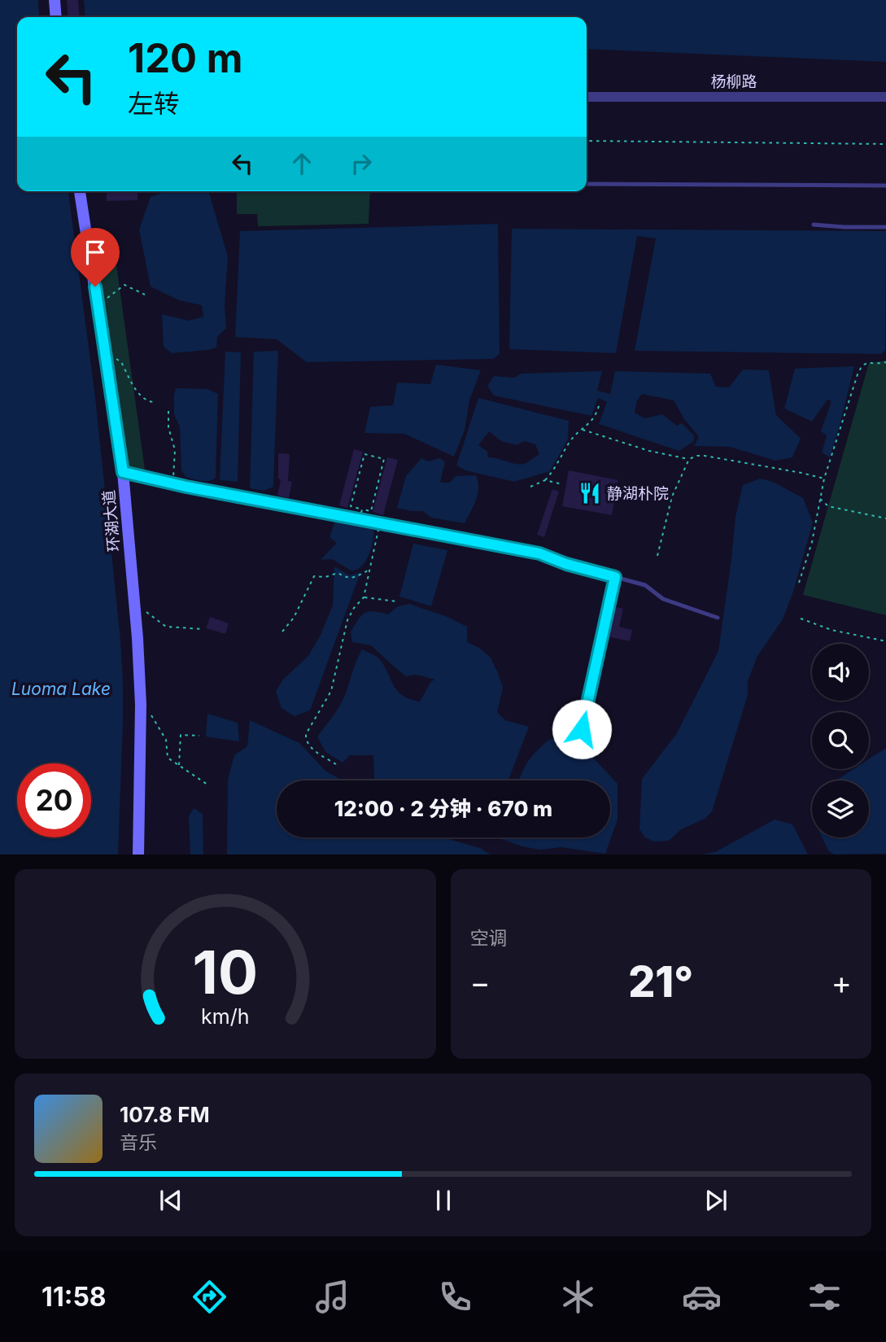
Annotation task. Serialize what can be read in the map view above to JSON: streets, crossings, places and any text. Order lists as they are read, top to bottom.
{
  "streets": {
    "main road": ["环湖大道"],
    "street": ["杨柳路"]
  },
  "water": ["Luoma Lake"],
  "places": {
    "restaurant": ["静湖朴院"]
  },
  "page": {
    "turn": ["120 m", "左转"],
    "limit": "20",
    "trip": "12:00 · 2 分钟 · 670 m",
    "tile": "空调",
    "heat": ["−", "21°", "+"],
    "song": ["107.8 FM", "音乐"],
    "tabs": "11:58",
    "gauge": ["10", "km/h"]
  }
}
